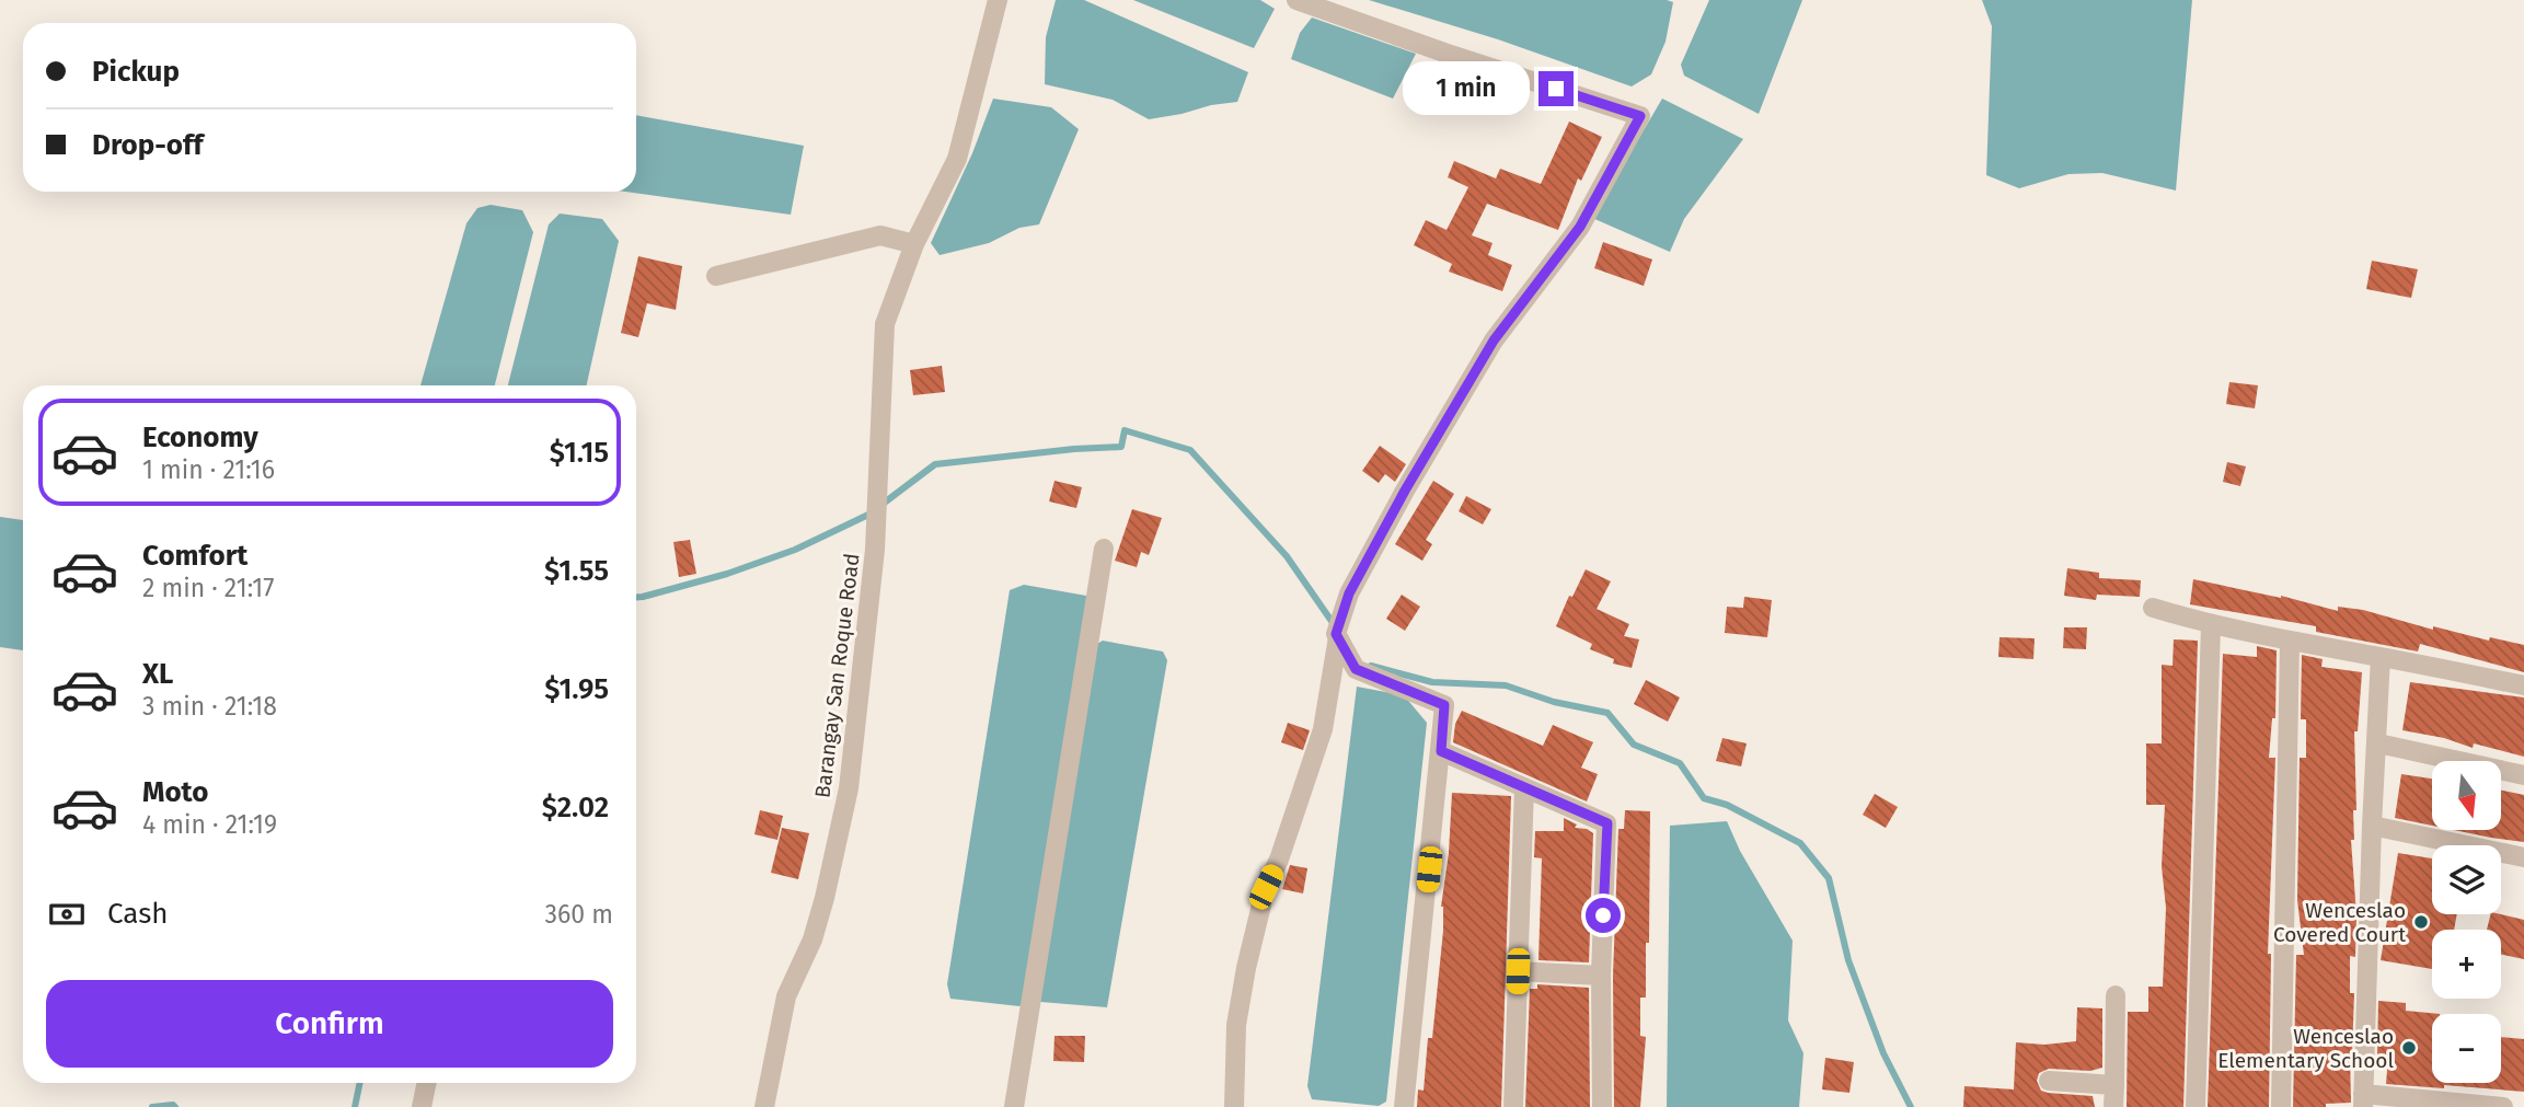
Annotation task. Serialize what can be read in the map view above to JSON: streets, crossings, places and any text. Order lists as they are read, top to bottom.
{
  "streets": {
    "street": ["Barangay San Roque Road"]
  },
  "places": ["Wenceslao Covered Court", "Wenceslao Elementary School"],
  "north": "bottom",
  "page": {
    "banner": ["Pickup", "Drop-off"],
    "bubble": "1 min",
    "list": [
      {
        "name": "Economy",
        "note": "1 min · 21:16",
        "value": "$1.15"
      },
      {
        "name": "Comfort",
        "note": "2 min · 21:17",
        "value": "$1.55"
      },
      {
        "name": "XL",
        "note": "3 min · 21:18",
        "value": "$1.95"
      },
      {
        "name": "Moto",
        "note": "4 min · 21:19",
        "value": "$2.02"
      }
    ],
    "map_buttons": ["+", "−"],
    "pay": ["Cash", "360 m"],
    "buttons": "Confirm"
  }
}
